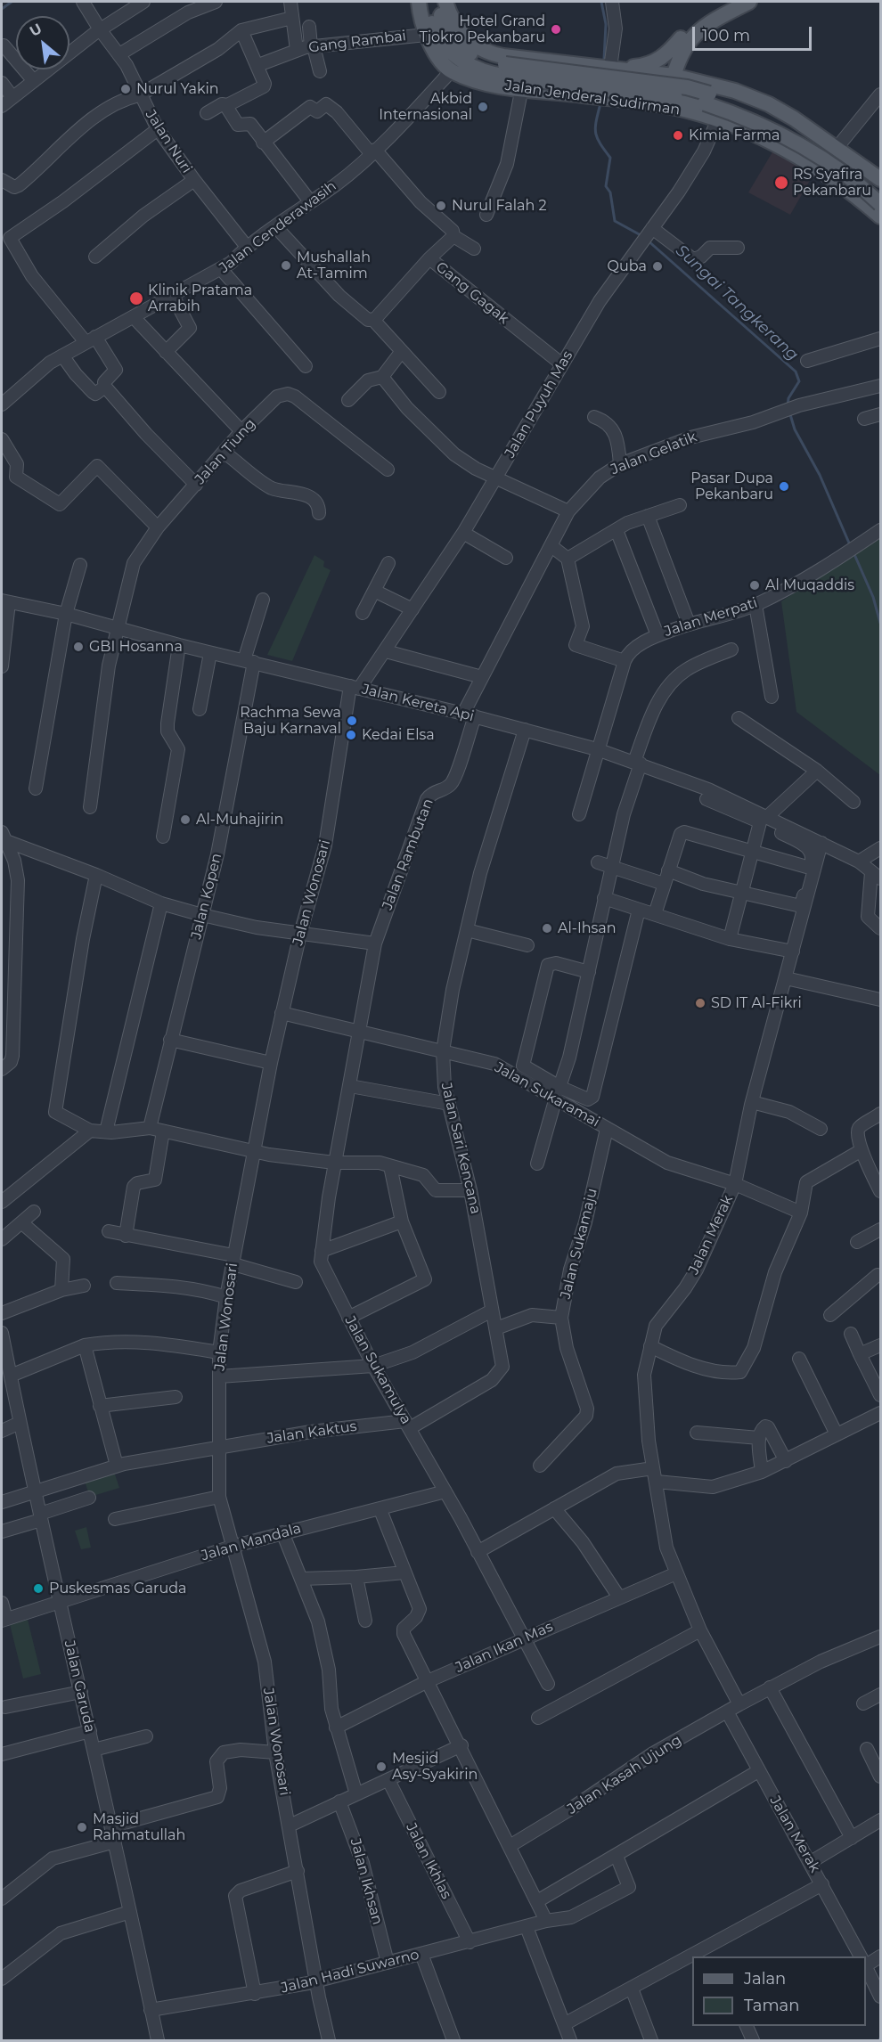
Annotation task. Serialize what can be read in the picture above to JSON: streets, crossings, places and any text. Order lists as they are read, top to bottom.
{
  "streets": {
    "main road": ["Jalan Jenderal Sudirman"],
    "street": [
      "Gang Rambai",
      "Jalan Nuri",
      "Jalan Cenderawasih",
      "Gang Gagak",
      "Jalan Puyuh Mas",
      "Jalan Tiung",
      "Jalan Gelatik",
      "Jalan Merpati",
      "Jalan Kereta Api",
      "Jalan Rambutan",
      "Jalan Wonosari",
      "Jalan Kopen",
      "Jalan Sukaramai",
      "Jalan Sari Kencana",
      "Jalan Merak",
      "Jalan Sukamaju",
      "Jalan Sukamulya",
      "Jalan Kaktus",
      "Jalan Mandala",
      "Jalan Ikan Mas",
      "Jalan Garuda",
      "Jalan Kasah Ujung",
      "Jalan Ikhlas",
      "Jalan Ikhsan",
      "Jalan Hadi Suwarno"
    ]
  },
  "crossings": [
    ["Jalan Jenderal Sudirman", "Jalan Cenderawasih"],
    ["Jalan Jenderal Sudirman", "Jalan Puyuh Mas"],
    ["Jalan Nuri", "Jalan Cenderawasih"],
    ["Gang Gagak", "Jalan Puyuh Mas"],
    ["Jalan Puyuh Mas", "Jalan Kereta Api"],
    ["Jalan Puyuh Mas", "Jalan Wonosari"],
    ["Jalan Tiung", "Jalan Kereta Api"],
    ["Jalan Gelatik", "Jalan Kereta Api"],
    ["Jalan Gelatik", "Jalan Rambutan"],
    ["Jalan Merpati", "Jalan Kereta Api"],
    ["Jalan Kereta Api", "Jalan Rambutan"],
    ["Jalan Kereta Api", "Jalan Wonosari"],
    ["Jalan Kereta Api", "Jalan Kopen"],
    ["Jalan Kereta Api", "Jalan Sari Kencana"],
    ["Jalan Kereta Api", "Jalan Merak"],
    ["Jalan Rambutan", "Jalan Sukaramai"],
    ["Jalan Rambutan", "Jalan Sukamulya"],
    ["Jalan Wonosari", "Jalan Sukaramai"],
    ["Jalan Wonosari", "Jalan Kaktus"],
    ["Jalan Wonosari", "Jalan Mandala"],
    ["Jalan Wonosari", "Jalan Hadi Suwarno"],
    ["Jalan Sukaramai", "Jalan Sari Kencana"],
    ["Jalan Sukaramai", "Jalan Merak"],
    ["Jalan Sukaramai", "Jalan Sukamaju"],
    ["Jalan Sukaramai", "Jalan Sukamulya"],
    ["Jalan Sari Kencana", "Jalan Sukamulya"],
    ["Jalan Sari Kencana", "Jalan Kaktus"],
    ["Jalan Merak", "Jalan Ikan Mas"],
    ["Jalan Merak", "Jalan Kasah Ujung"],
    ["Jalan Sukamulya", "Jalan Kaktus"],
    ["Jalan Sukamulya", "Jalan Mandala"],
    ["Jalan Sukamulya", "Jalan Ikan Mas"],
    ["Jalan Kaktus", "Jalan Garuda"],
    ["Jalan Mandala", "Jalan Garuda"],
    ["Jalan Garuda", "Jalan Hadi Suwarno"],
    ["Jalan Ikhlas", "Jalan Hadi Suwarno"],
    ["Jalan Ikhsan", "Jalan Hadi Suwarno"]
  ],
  "water": ["Sungai Tangkerang"],
  "places": [
    "Hotel Grand Tjokro Pekanbaru",
    "Nurul Yakin",
    "Akbid Internasional",
    "Kimia Farma",
    "RS Syafira Pekanbaru",
    "Nurul Falah 2",
    "Mushallah At-Tamim",
    "Quba",
    "Klinik Pratama Arrabih",
    "Pasar Dupa Pekanbaru",
    "Al Muqaddis",
    "GBI Hosanna",
    "Rachma Sewa Baju Karnaval",
    "Kedai Elsa",
    "Al-Muhajirin",
    "Al-Ihsan",
    "SD IT Al-Fikri",
    "Puskesmas Garuda",
    "Mesjid Asy-Syakirin",
    "Masjid Rahmatullah"
  ],
  "legend": ["Jalan", "Taman"],
  "scale_bar": "100 m",
  "north": "top left"
}
